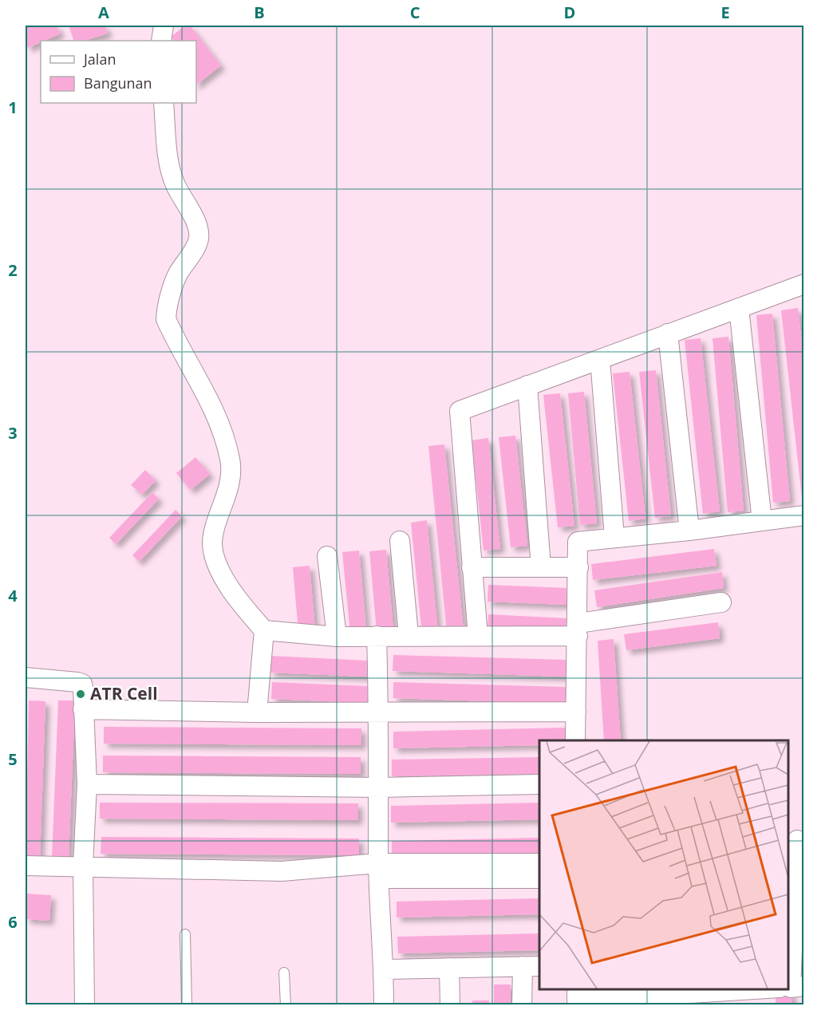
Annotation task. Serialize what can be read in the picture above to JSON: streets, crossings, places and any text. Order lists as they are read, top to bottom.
{
  "places": ["ATR Cell"],
  "legend": ["Jalan", "Bangunan"],
  "grid": {
    "columns": [
      "A",
      "B",
      "C",
      "D",
      "E"
    ],
    "rows": [
      "1",
      "2",
      "3",
      "4",
      "5",
      "6"
    ]
  }
}
